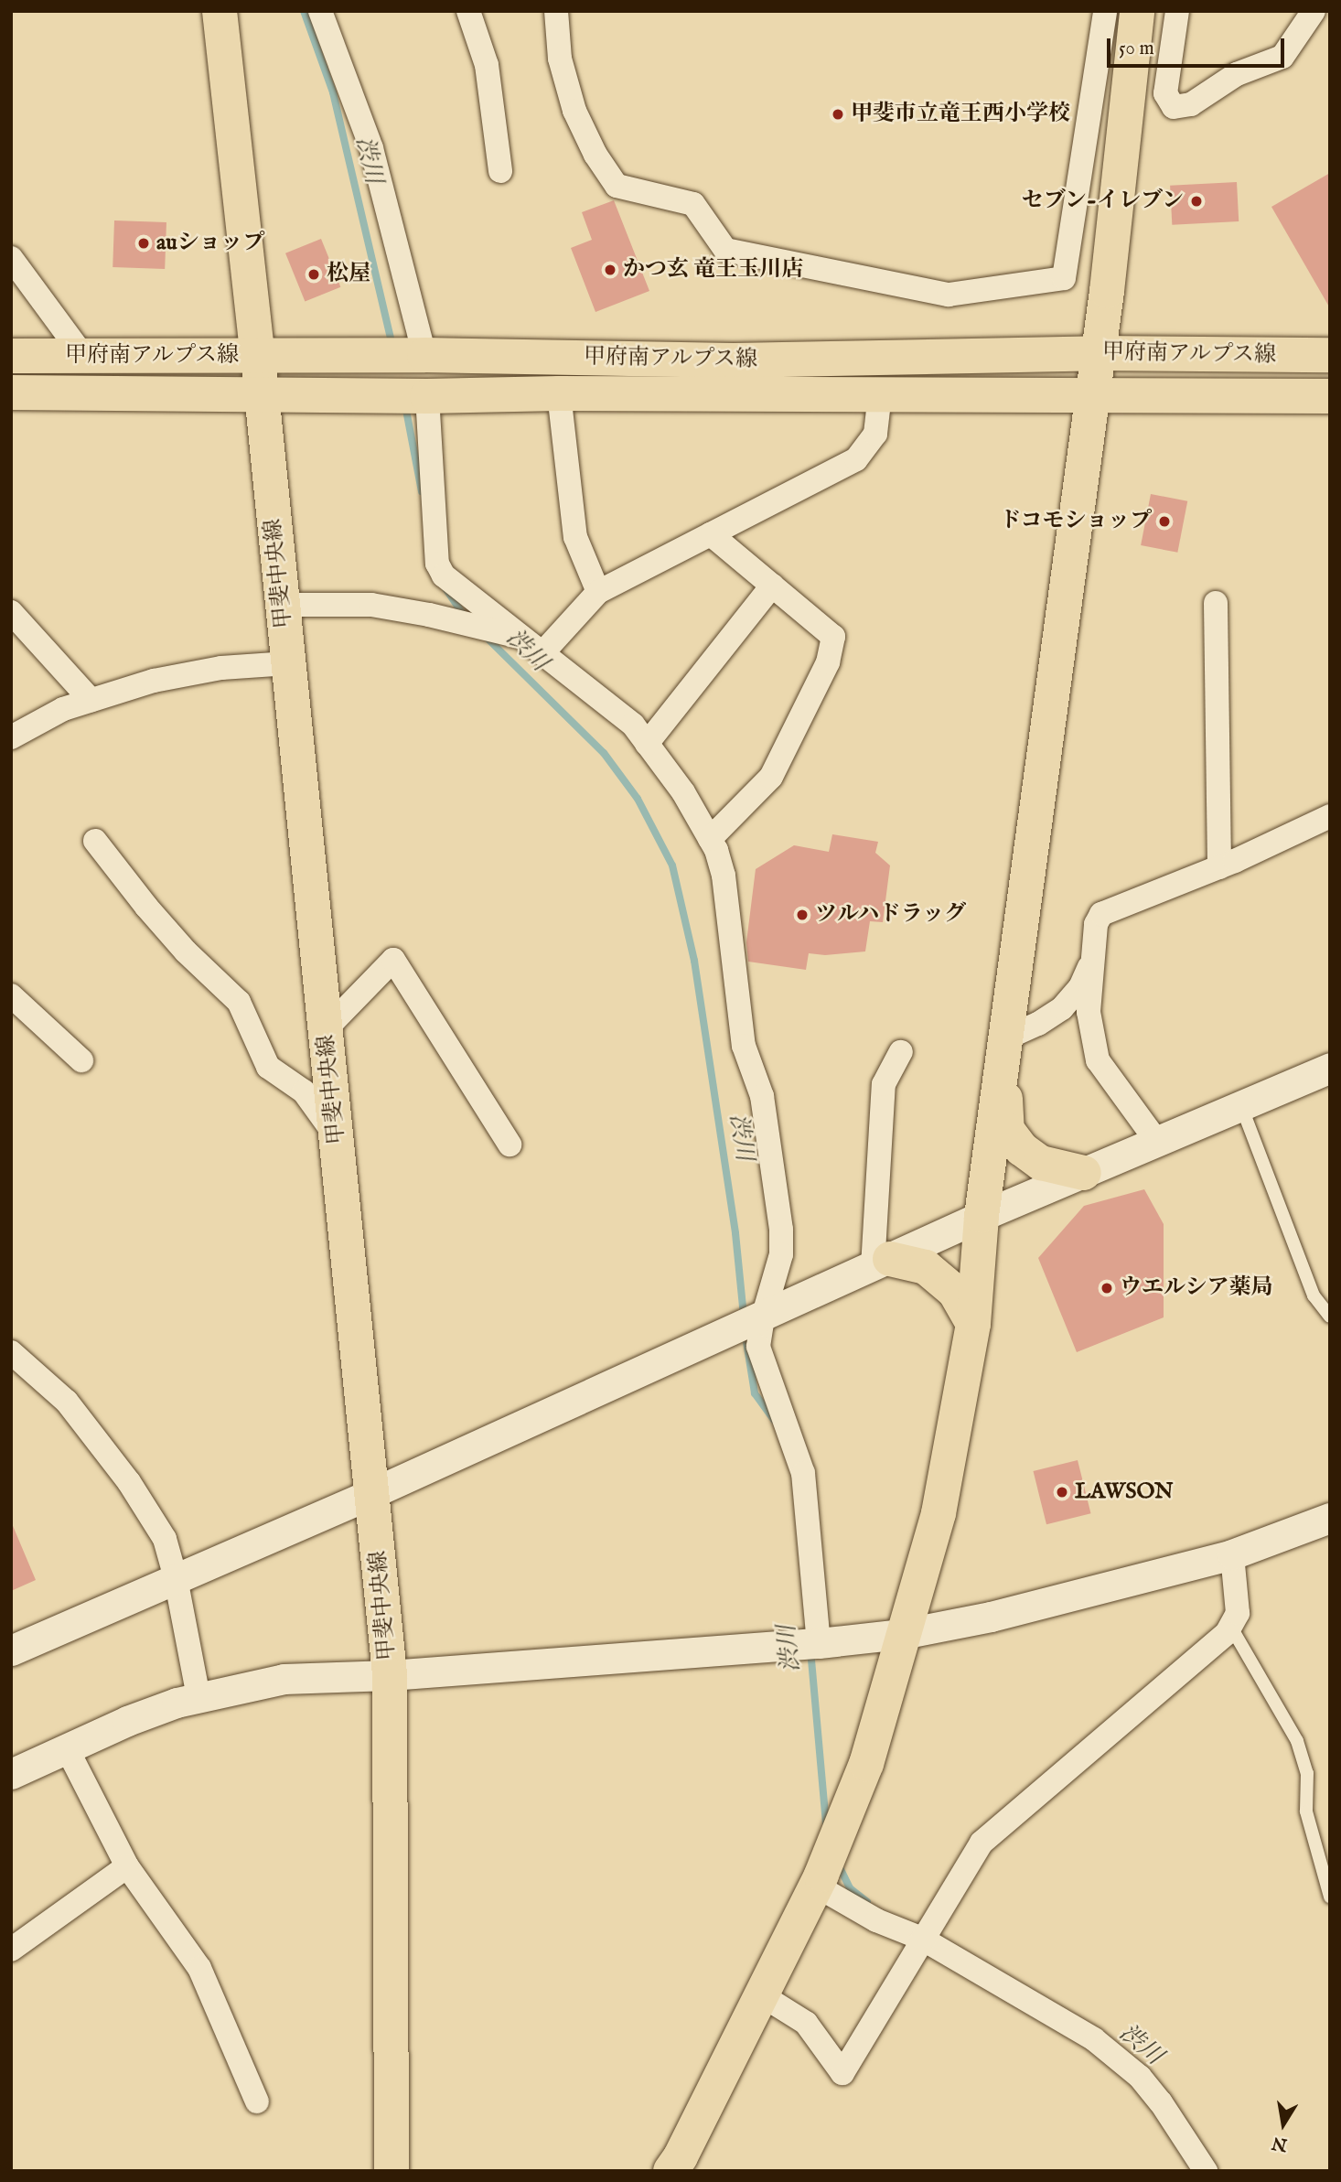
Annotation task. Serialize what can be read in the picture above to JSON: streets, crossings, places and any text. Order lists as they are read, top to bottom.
{
  "streets": {
    "main road": ["甲府南アルプス線", "甲斐中央線"]
  },
  "crossings": [
    ["甲府南アルプス線", "甲斐中央線"]
  ],
  "water": ["渋川"],
  "places": [
    "甲斐市立竜王西小学校",
    "セブン-イレブン",
    "auショップ",
    "かつ玄 竜王玉川店",
    "松屋",
    "ドコモショップ",
    "ツルハドラッグ",
    "ウエルシア薬局",
    "LAWSON"
  ],
  "scale_bar": "50 m",
  "north": "bottom"
}
